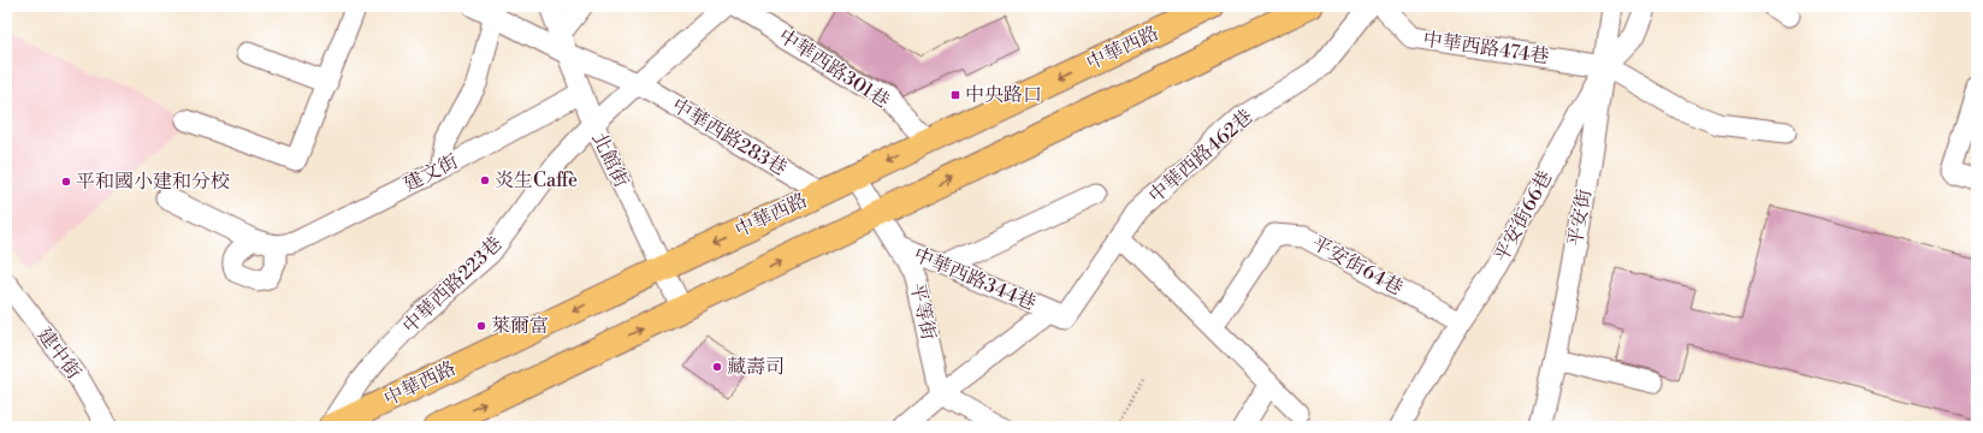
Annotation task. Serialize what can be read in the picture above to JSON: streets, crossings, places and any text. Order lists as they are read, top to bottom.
{
  "streets": {
    "main road": ["中華西路"],
    "street": [
      "中華西路474巷",
      "中華西路301巷",
      "中華西路283巷",
      "中華西路462巷",
      "北館街",
      "建文街",
      "平安街66巷",
      "平安街",
      "平安街64巷",
      "中華西路344巷",
      "中華西路223巷",
      "平等街",
      "建中街"
    ]
  },
  "crossings": [
    ["中華西路", "中華西路301巷"],
    ["中華西路", "中華西路283巷"],
    ["中華西路", "北館街"],
    ["中華西路", "中華西路223巷"],
    ["中華西路", "平等街"],
    ["中華西路474巷", "平安街66巷"],
    ["中華西路474巷", "平安街"],
    ["中華西路283巷", "北館街"],
    ["中華西路283巷", "中華西路223巷"],
    ["中華西路462巷", "中華西路344巷"],
    ["北館街", "建文街"],
    ["北館街", "中華西路223巷"],
    ["平安街66巷", "平安街"],
    ["平安街66巷", "平安街64巷"],
    ["中華西路344巷", "平等街"]
  ],
  "places": {
    "transit": ["中央路口"],
    "other": [
      "炎生Caffè",
      "平和國小建和分校",
      "萊爾富",
      "藏壽司"
    ]
  }
}
